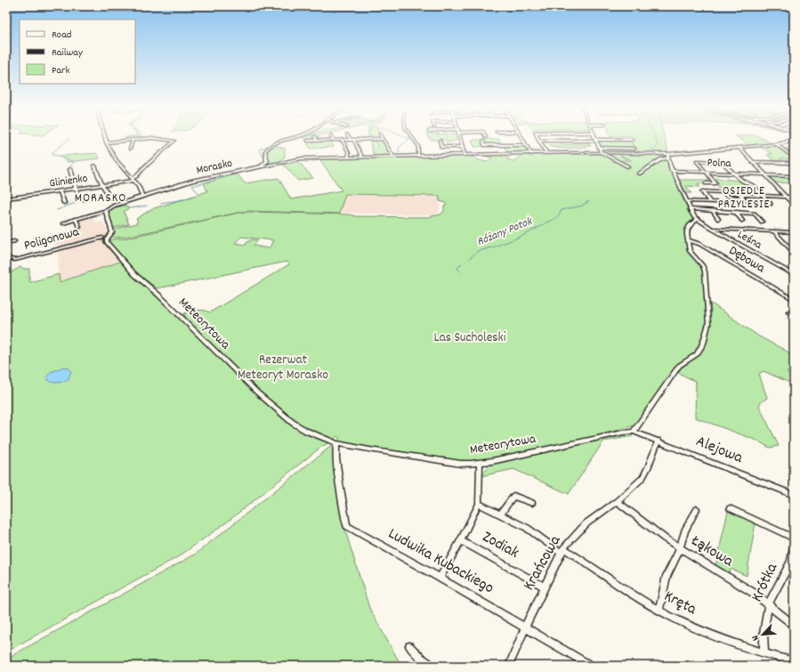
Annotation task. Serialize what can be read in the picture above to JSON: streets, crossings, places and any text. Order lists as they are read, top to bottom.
{
  "streets": {
    "street": [
      "Polna",
      "Morasko",
      "Glinienko",
      "Poligonowa",
      "Leśna",
      "Dębowa",
      "Meteorytowa",
      "Alejowa",
      "Zodiak",
      "Łąkowa",
      "Ludwika Kubackiego",
      "Krańcowa",
      "Krótka",
      "Kręta"
    ]
  },
  "crossings": [
    ["Meteorytowa", "Alejowa"],
    ["Meteorytowa", "Ludwika Kubackiego"],
    ["Alejowa", "Krańcowa"],
    ["Zodiak", "Krańcowa"],
    ["Łąkowa", "Krańcowa"],
    ["Łąkowa", "Krótka"],
    ["Ludwika Kubackiego", "Krańcowa"],
    ["Krańcowa", "Kręta"],
    ["Krótka", "Kręta"]
  ],
  "districts": ["OSIEDLE PRZYLESIE", "MORASKO"],
  "water": ["Różany Potok"],
  "parks": ["Las Sucholeski", "Rezerwat Meteoryt Morasko"],
  "legend": ["Road", "Railway", "Park"],
  "north": "bottom left"
}
